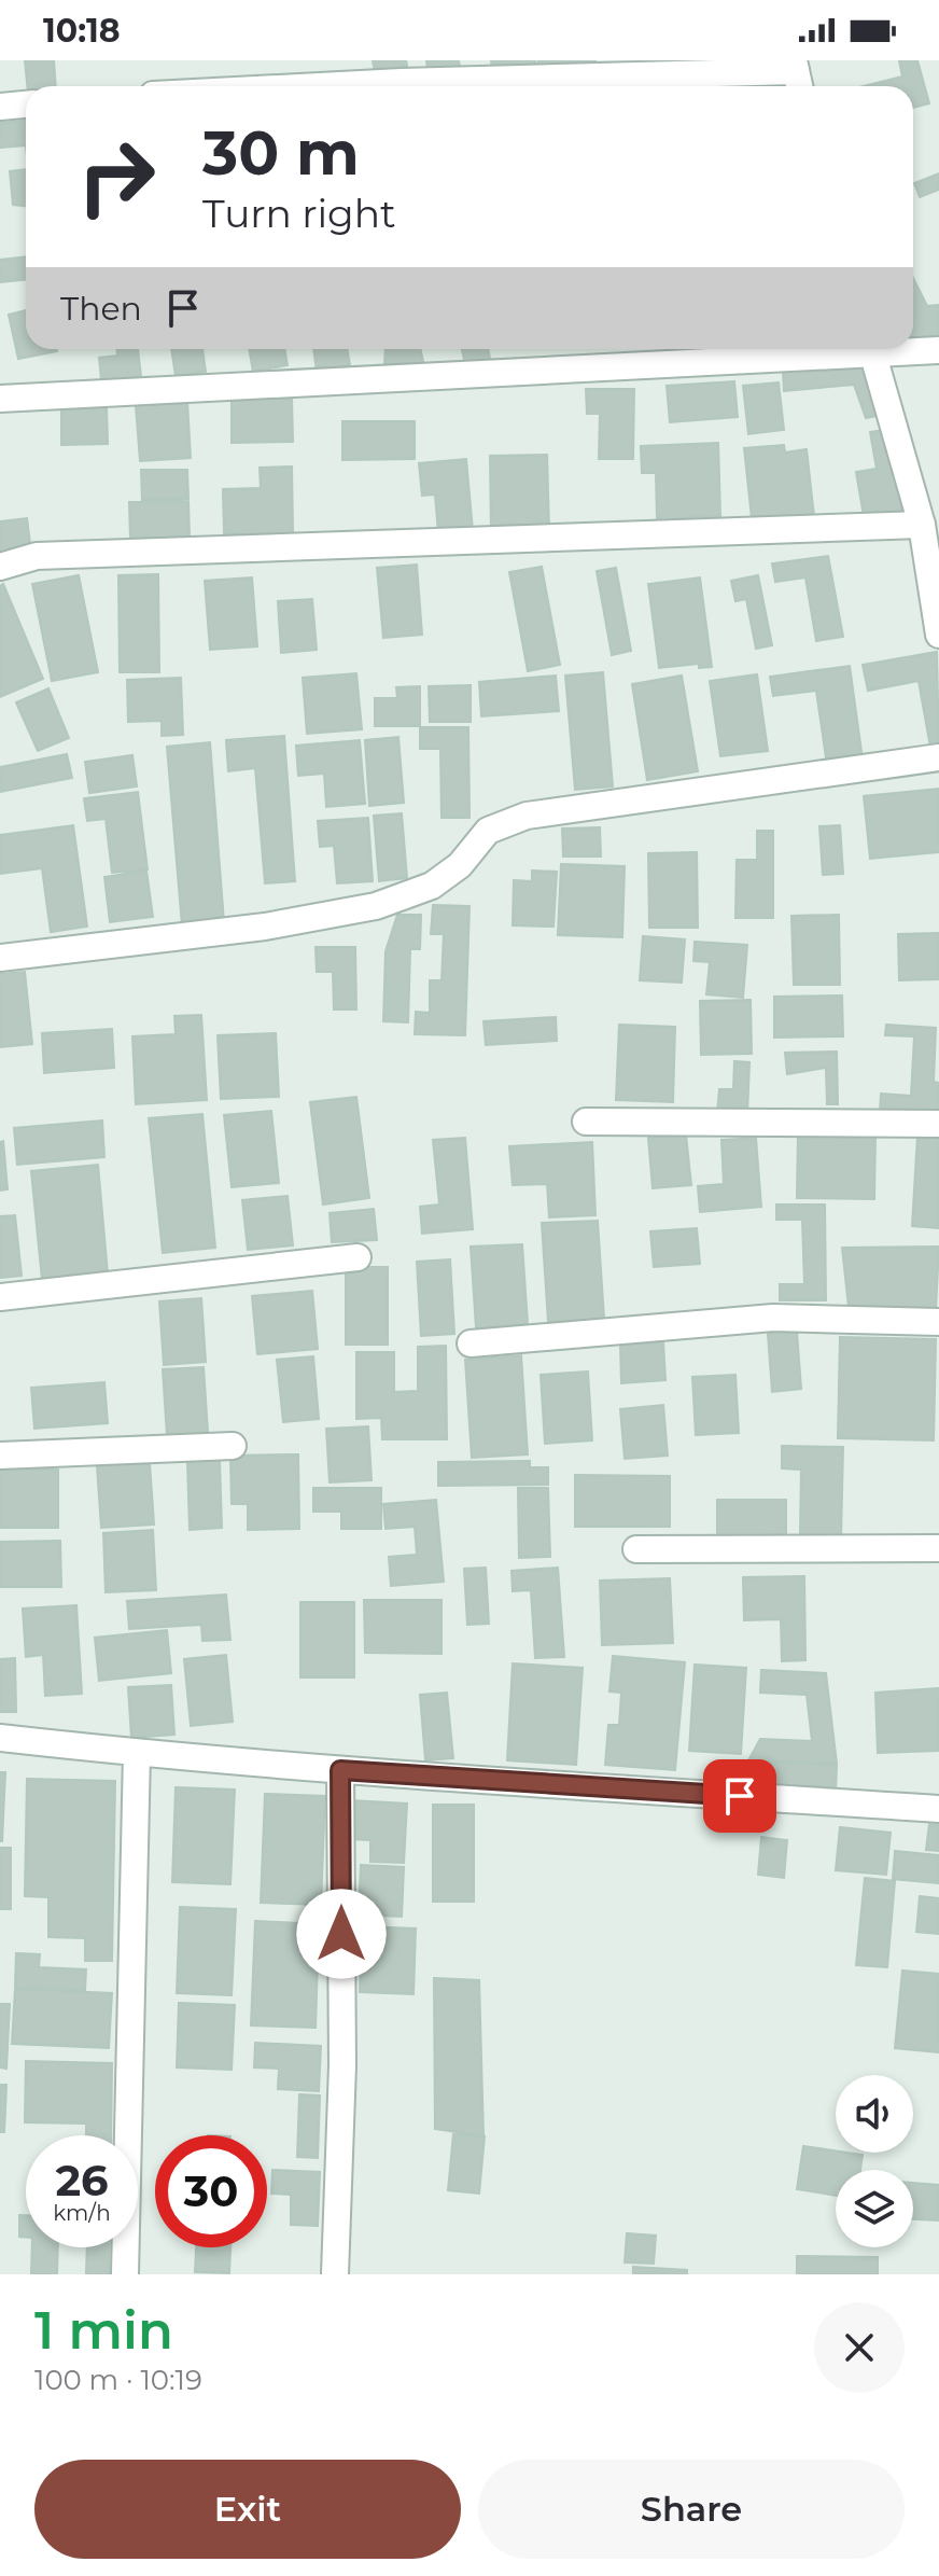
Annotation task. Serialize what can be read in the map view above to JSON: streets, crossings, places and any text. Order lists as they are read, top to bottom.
{
  "page": {
    "status": "10:18",
    "turn": ["30 m", "Turn right"],
    "then": "Then",
    "speed": "26 km/h",
    "limit": "30",
    "heading": ["1 min", "100 m · 10:19"],
    "buttons": ["Exit", "Share"]
  }
}
